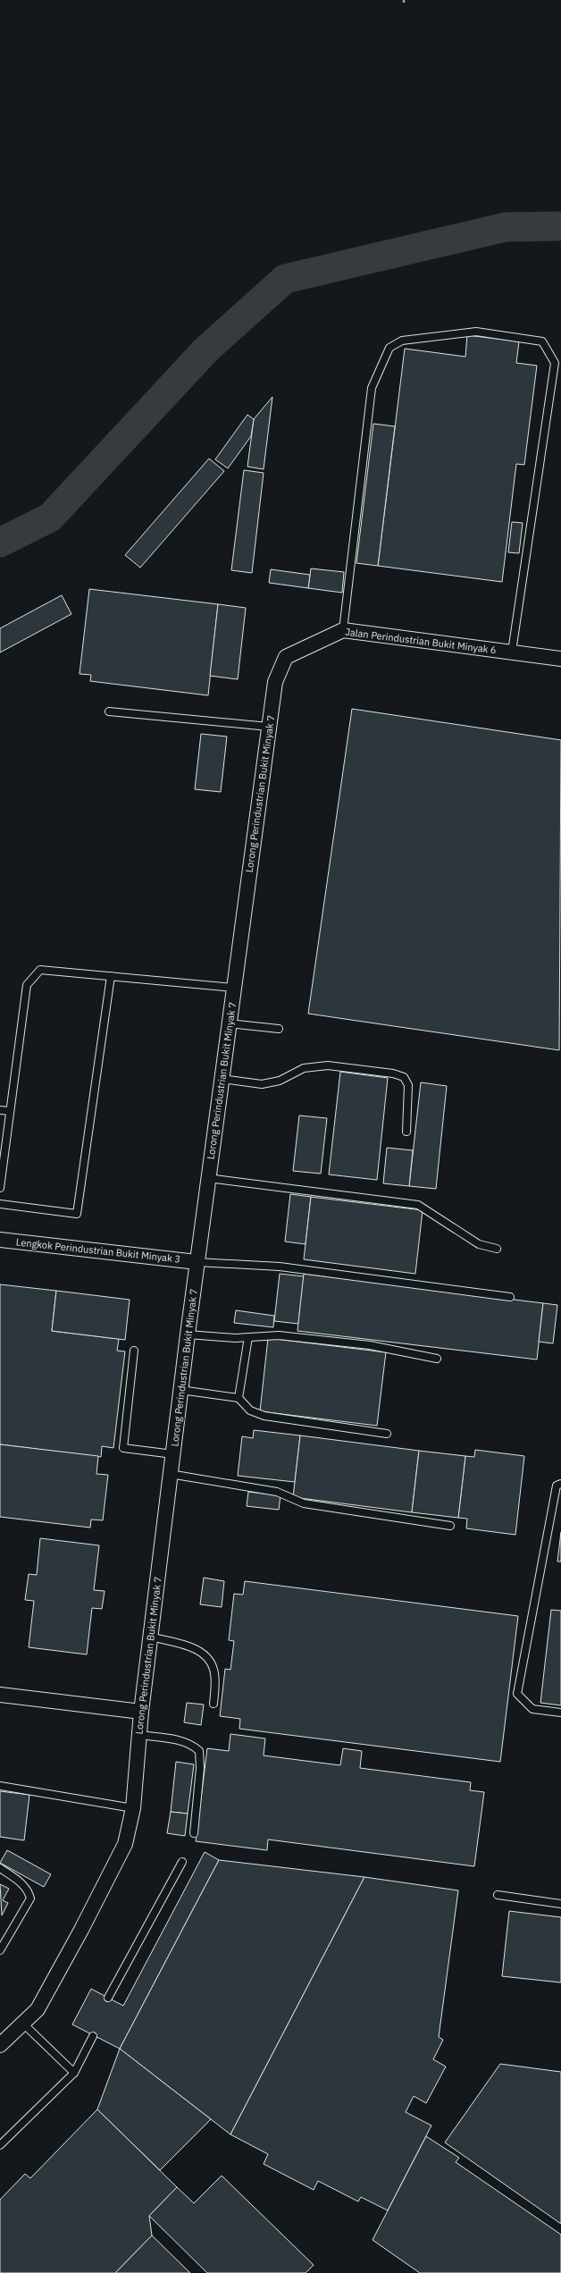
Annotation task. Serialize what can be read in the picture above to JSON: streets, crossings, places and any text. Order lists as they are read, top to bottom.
{
  "streets": {
    "street": ["Jalan Perindustrian Bukit Minyak 6", "Lorong Perindustrian Bukit Minyak 7", "Lengkok Perindustrian Bukit Minyak 3"]
  },
  "crossings": [
    ["Jalan Perindustrian Bukit Minyak 6", "Lorong Perindustrian Bukit Minyak 7"],
    ["Lorong Perindustrian Bukit Minyak 7", "Lengkok Perindustrian Bukit Minyak 3"]
  ]
}
